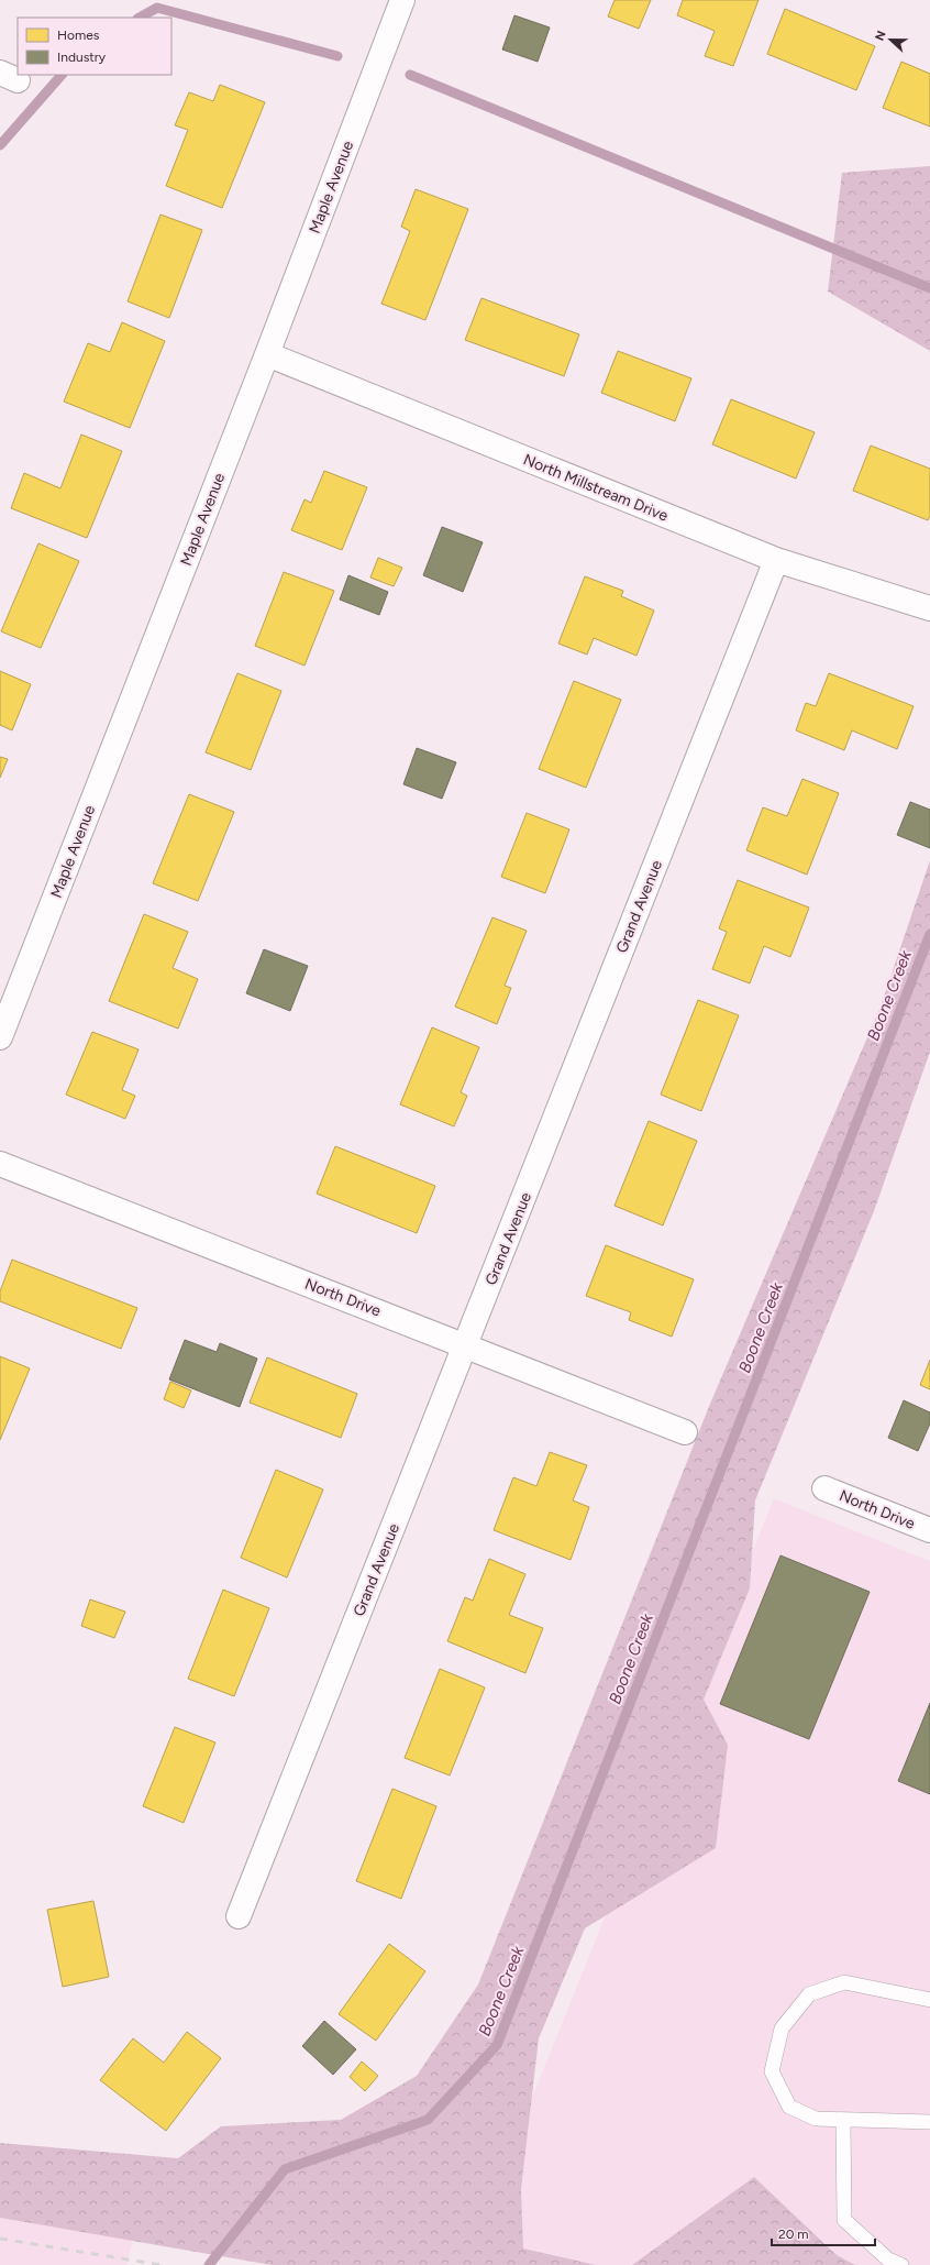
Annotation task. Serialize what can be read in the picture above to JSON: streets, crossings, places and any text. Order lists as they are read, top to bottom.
{
  "streets": {
    "street": [
      "Maple Avenue",
      "North Millstream Drive",
      "Grand Avenue",
      "North Drive"
    ]
  },
  "crossings": [
    ["Maple Avenue", "North Millstream Drive"],
    ["North Millstream Drive", "Grand Avenue"],
    ["Grand Avenue", "North Drive"]
  ],
  "water": ["Boone Creek"],
  "legend": ["Homes", "Industry"],
  "scale_bar": "20 m",
  "north": "left"
}
